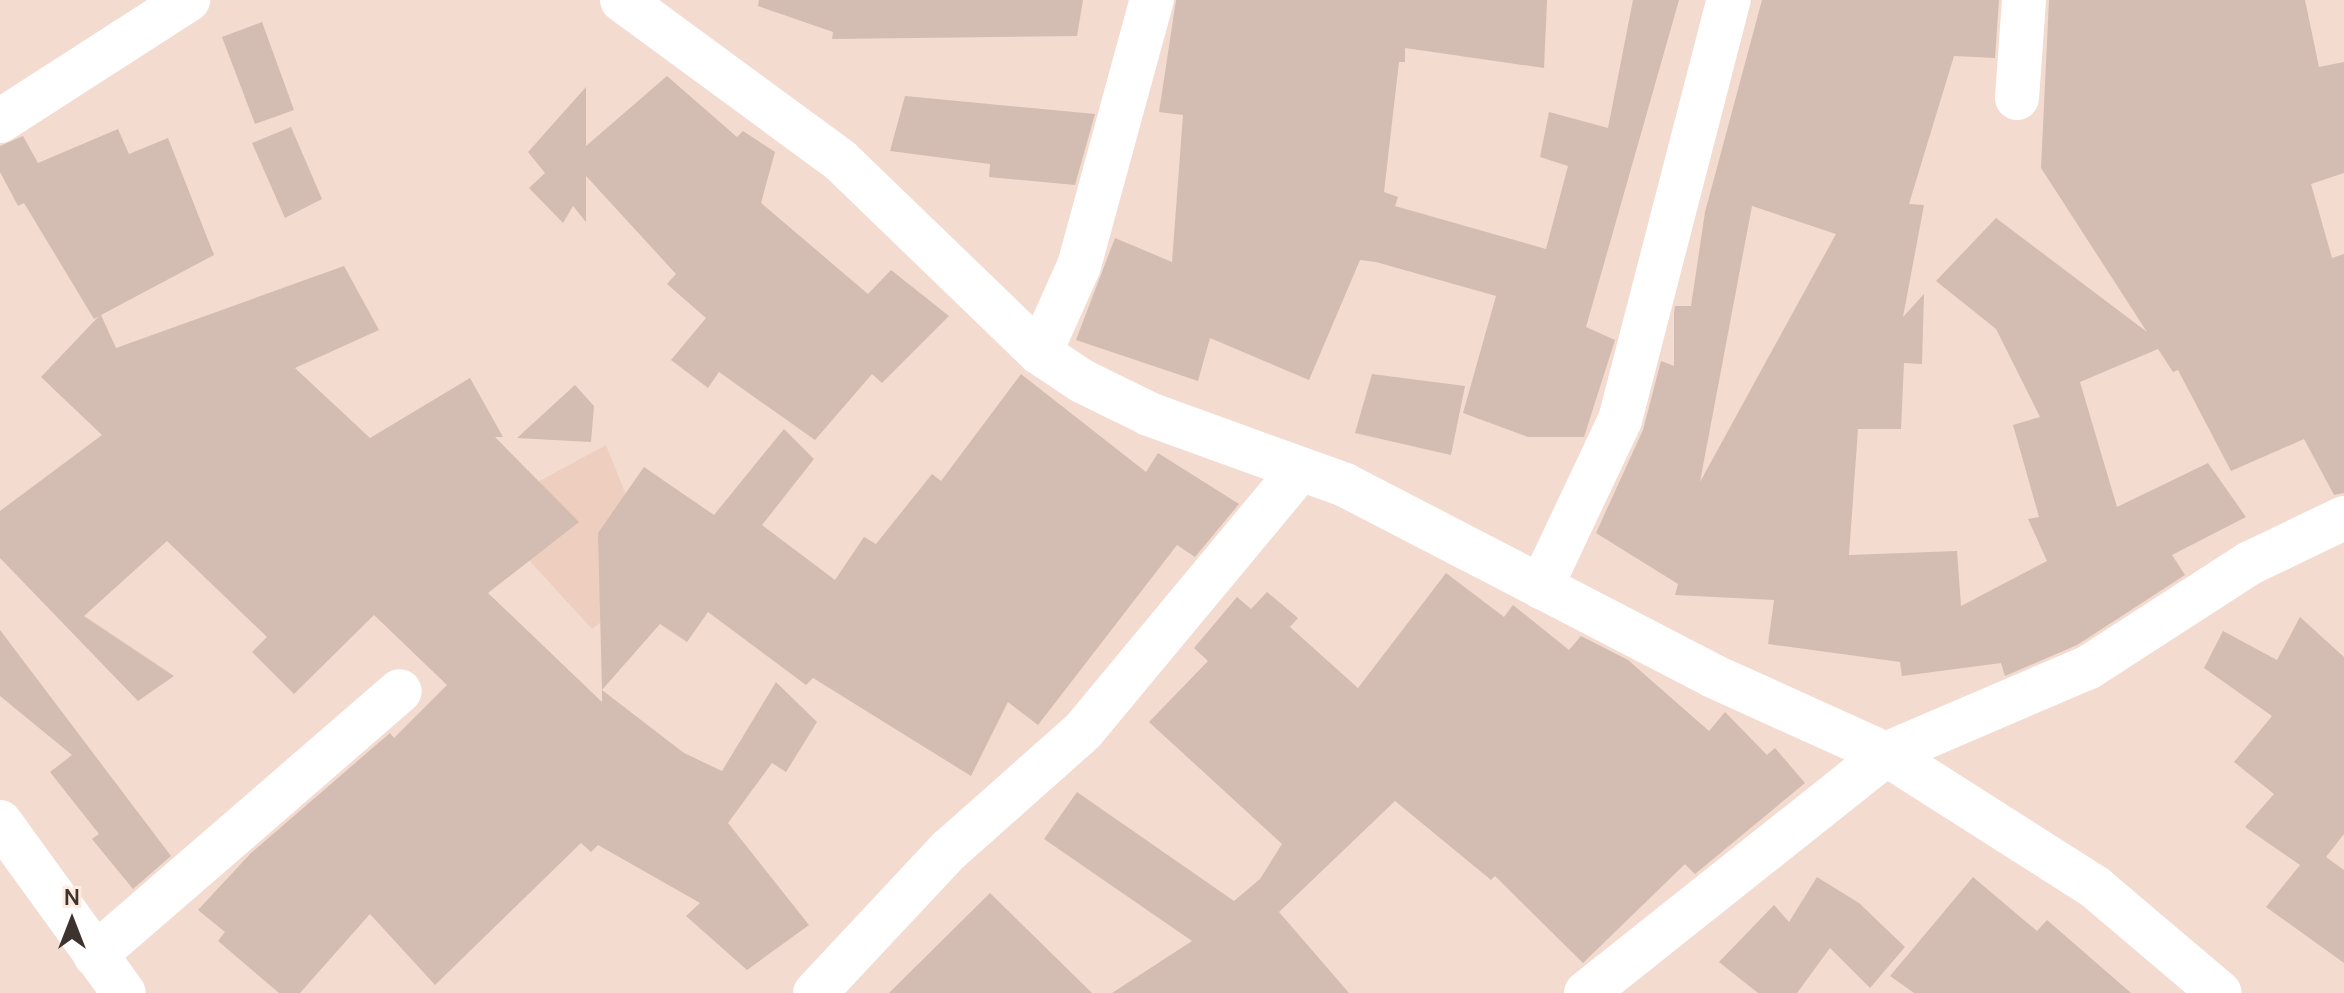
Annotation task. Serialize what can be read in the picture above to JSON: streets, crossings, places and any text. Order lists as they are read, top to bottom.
{
  "north": "top"
}
